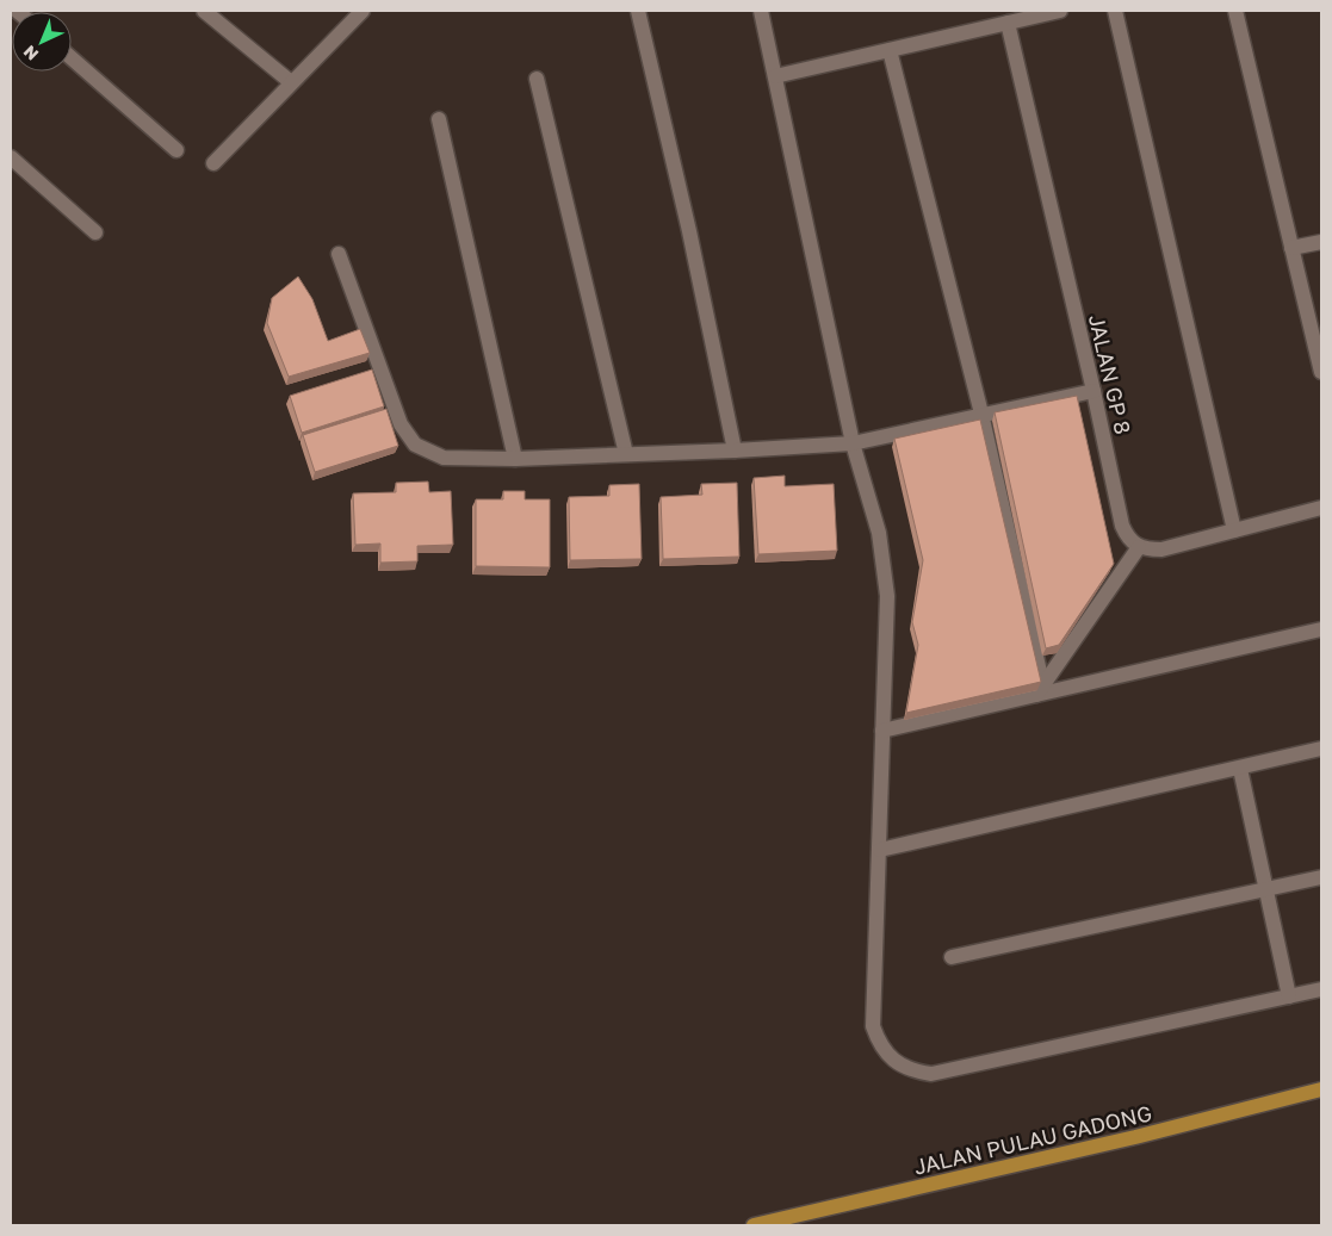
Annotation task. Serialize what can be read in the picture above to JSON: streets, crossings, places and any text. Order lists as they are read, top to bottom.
{
  "streets": {
    "main road": ["JALAN PULAU GADONG"],
    "street": ["JALAN GP 8"]
  },
  "north": "bottom left"
}
